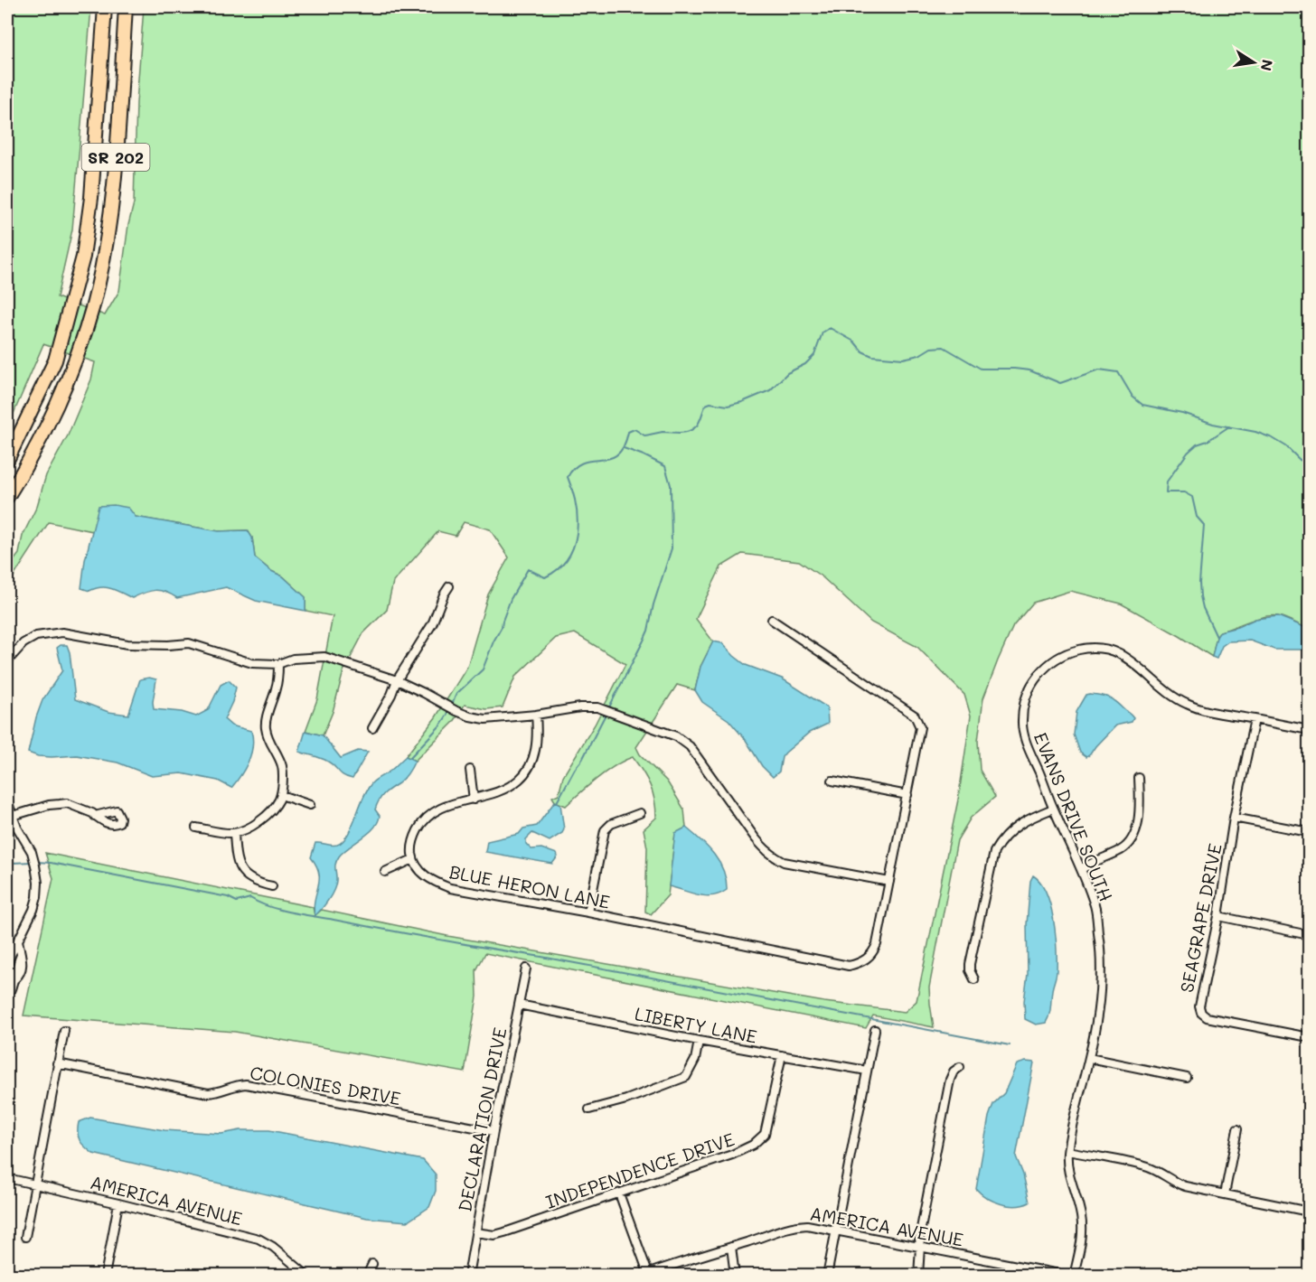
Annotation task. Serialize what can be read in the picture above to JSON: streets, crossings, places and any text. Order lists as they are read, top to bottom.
{
  "streets": {
    "highway": ["SR 202"],
    "street": [
      "EVANS DRIVE SOUTH",
      "BLUE HERON LANE",
      "SEAGRAPE DRIVE",
      "LIBERTY LANE",
      "COLONIES DRIVE",
      "DECLARATION DRIVE",
      "INDEPENDENCE DRIVE",
      "AMERICA AVENUE"
    ]
  },
  "crossings": [
    ["EVANS DRIVE SOUTH", "SEAGRAPE DRIVE"],
    ["LIBERTY LANE", "DECLARATION DRIVE"],
    ["LIBERTY LANE", "INDEPENDENCE DRIVE"],
    ["COLONIES DRIVE", "DECLARATION DRIVE"],
    ["DECLARATION DRIVE", "INDEPENDENCE DRIVE"]
  ],
  "north": "right"
}
